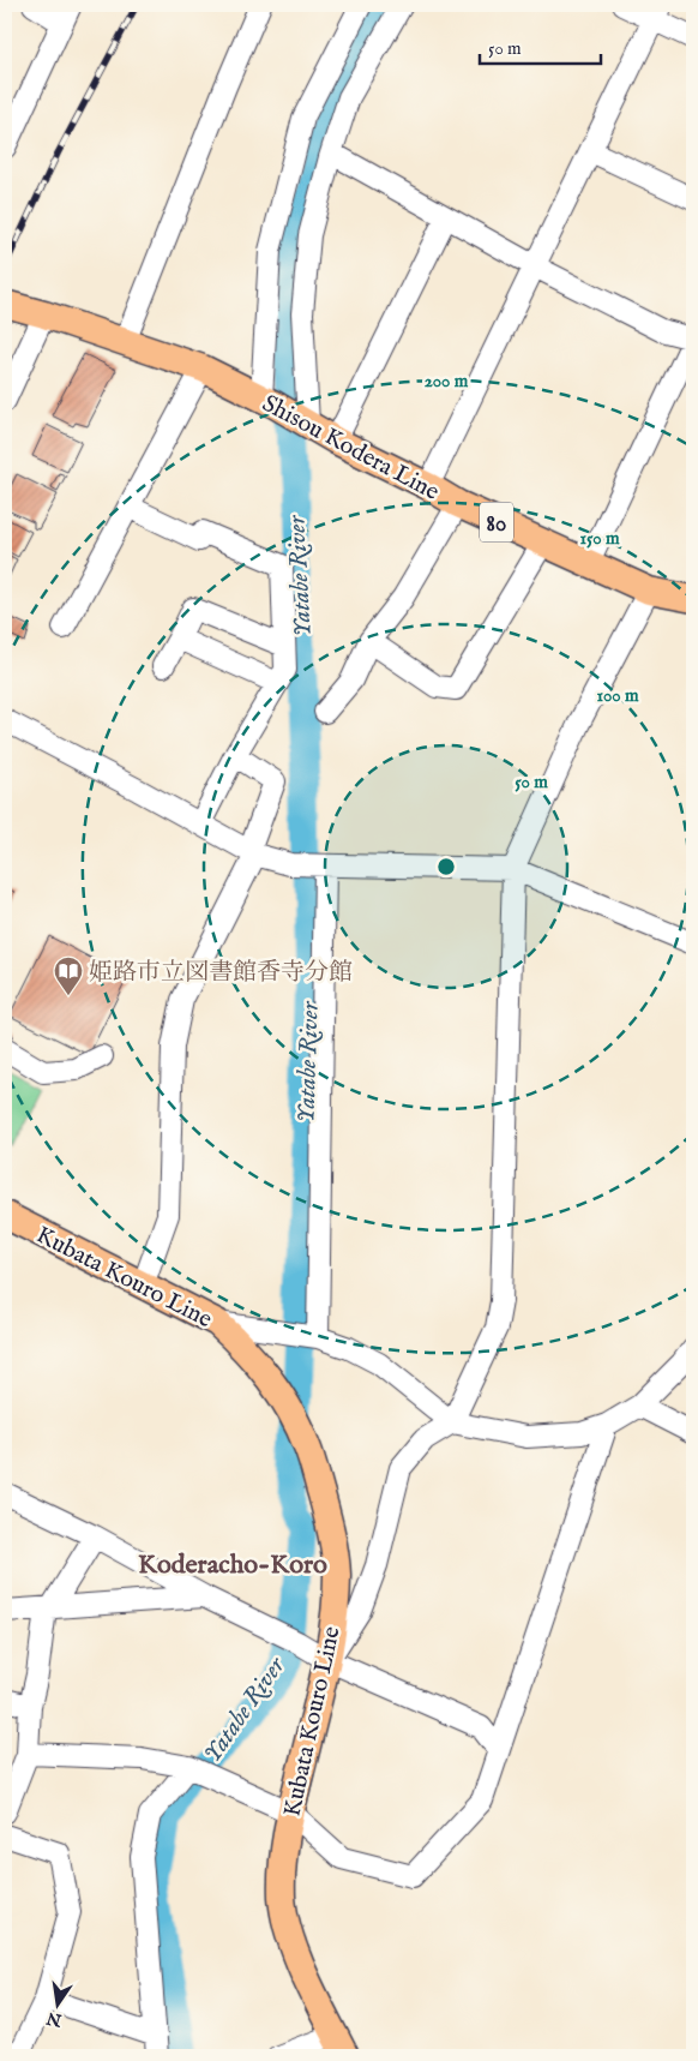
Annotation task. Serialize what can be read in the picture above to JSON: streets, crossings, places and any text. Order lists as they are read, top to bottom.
{
  "streets": {
    "main road": ["Shisou Kodera Line", "80", "Kubata Kouro Line"]
  },
  "districts": ["Koderacho-Koro"],
  "water": ["Yatabe River"],
  "places": {
    "library": ["姫路市立図書館香寺分館"]
  },
  "scale_bar": "50 m",
  "north": "bottom",
  "rings": [
    "200 m",
    "150 m",
    "100 m",
    "50 m"
  ]
}
